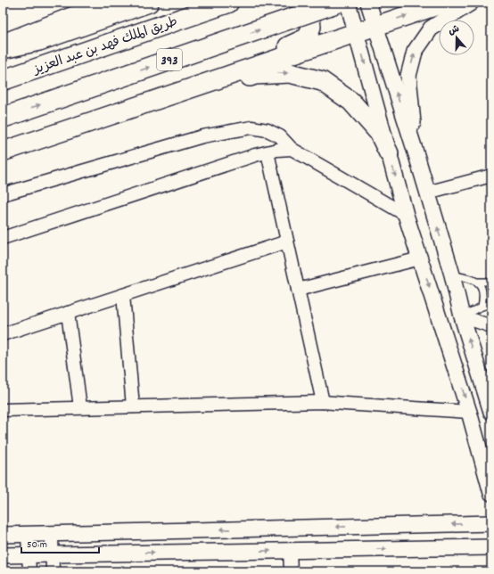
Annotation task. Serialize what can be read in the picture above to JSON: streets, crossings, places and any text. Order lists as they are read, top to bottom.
{
  "streets": {
    "highway": ["طريق الملك فهد بن عبد العزيز", "393"]
  },
  "scale_bar": "50 m",
  "north": "top"
}
